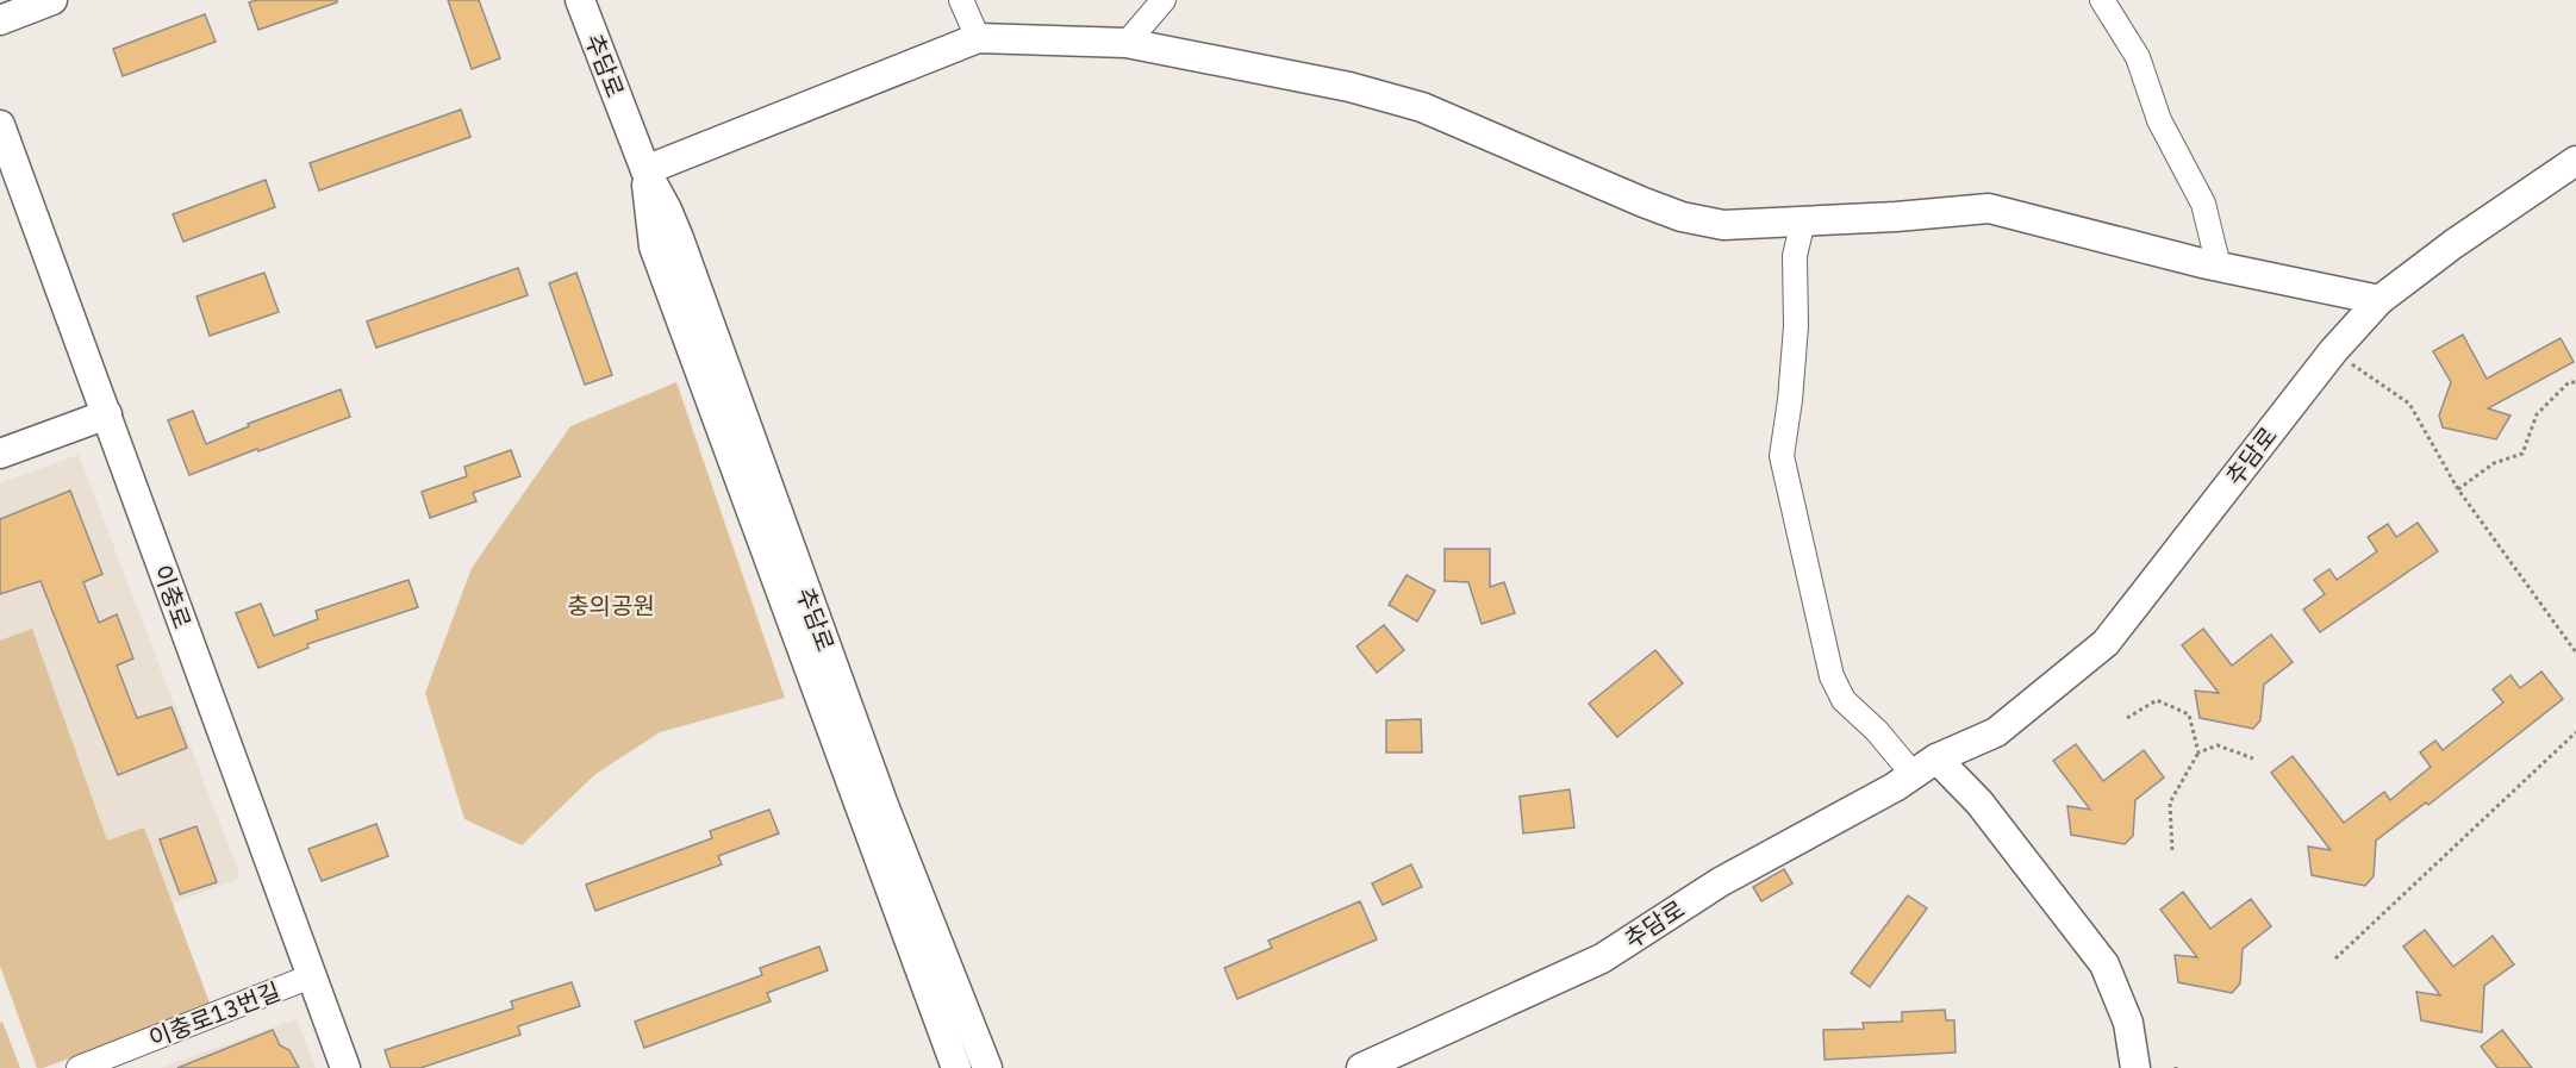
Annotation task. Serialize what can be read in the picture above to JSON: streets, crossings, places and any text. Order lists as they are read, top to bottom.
{
  "streets": {
    "street": ["추담로", "이충로", "이충로13번길"]
  },
  "crossings": [
    ["이충로", "이충로13번길"]
  ],
  "parks": ["충의공원"]
}
